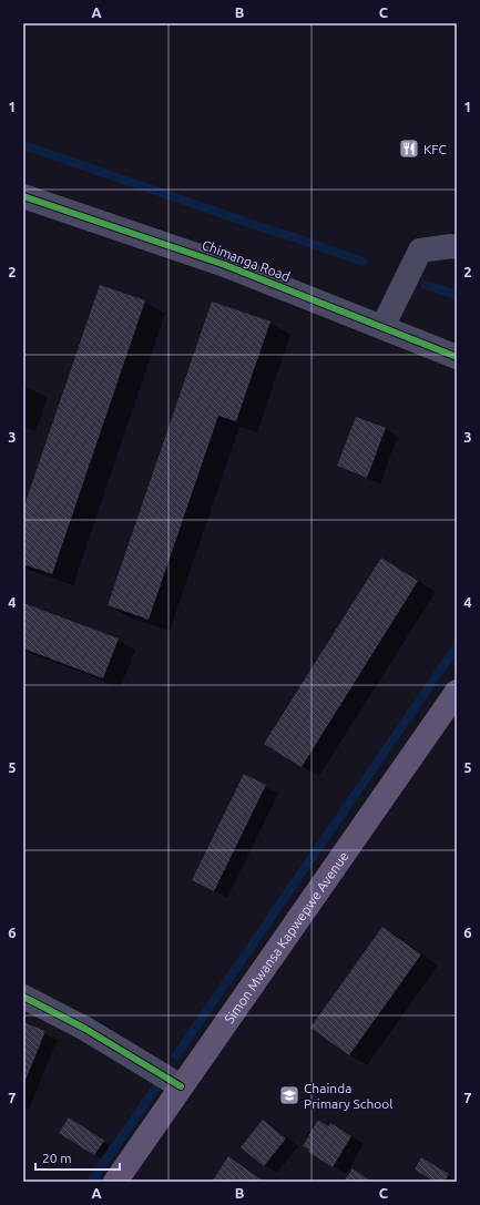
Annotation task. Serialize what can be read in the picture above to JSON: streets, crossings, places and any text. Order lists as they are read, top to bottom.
{
  "streets": {
    "main road": ["Simon Mwansa Kapwepwe Avenue"],
    "street": ["Chimanga Road"]
  },
  "places": {
    "restaurant": ["KFC"],
    "school or university": ["Chainda Primary School"]
  },
  "scale_bar": "20 m",
  "grid": {
    "columns": ["A", "B", "C"],
    "rows": [
      "1",
      "2",
      "3",
      "4",
      "5",
      "6",
      "7"
    ]
  }
}
